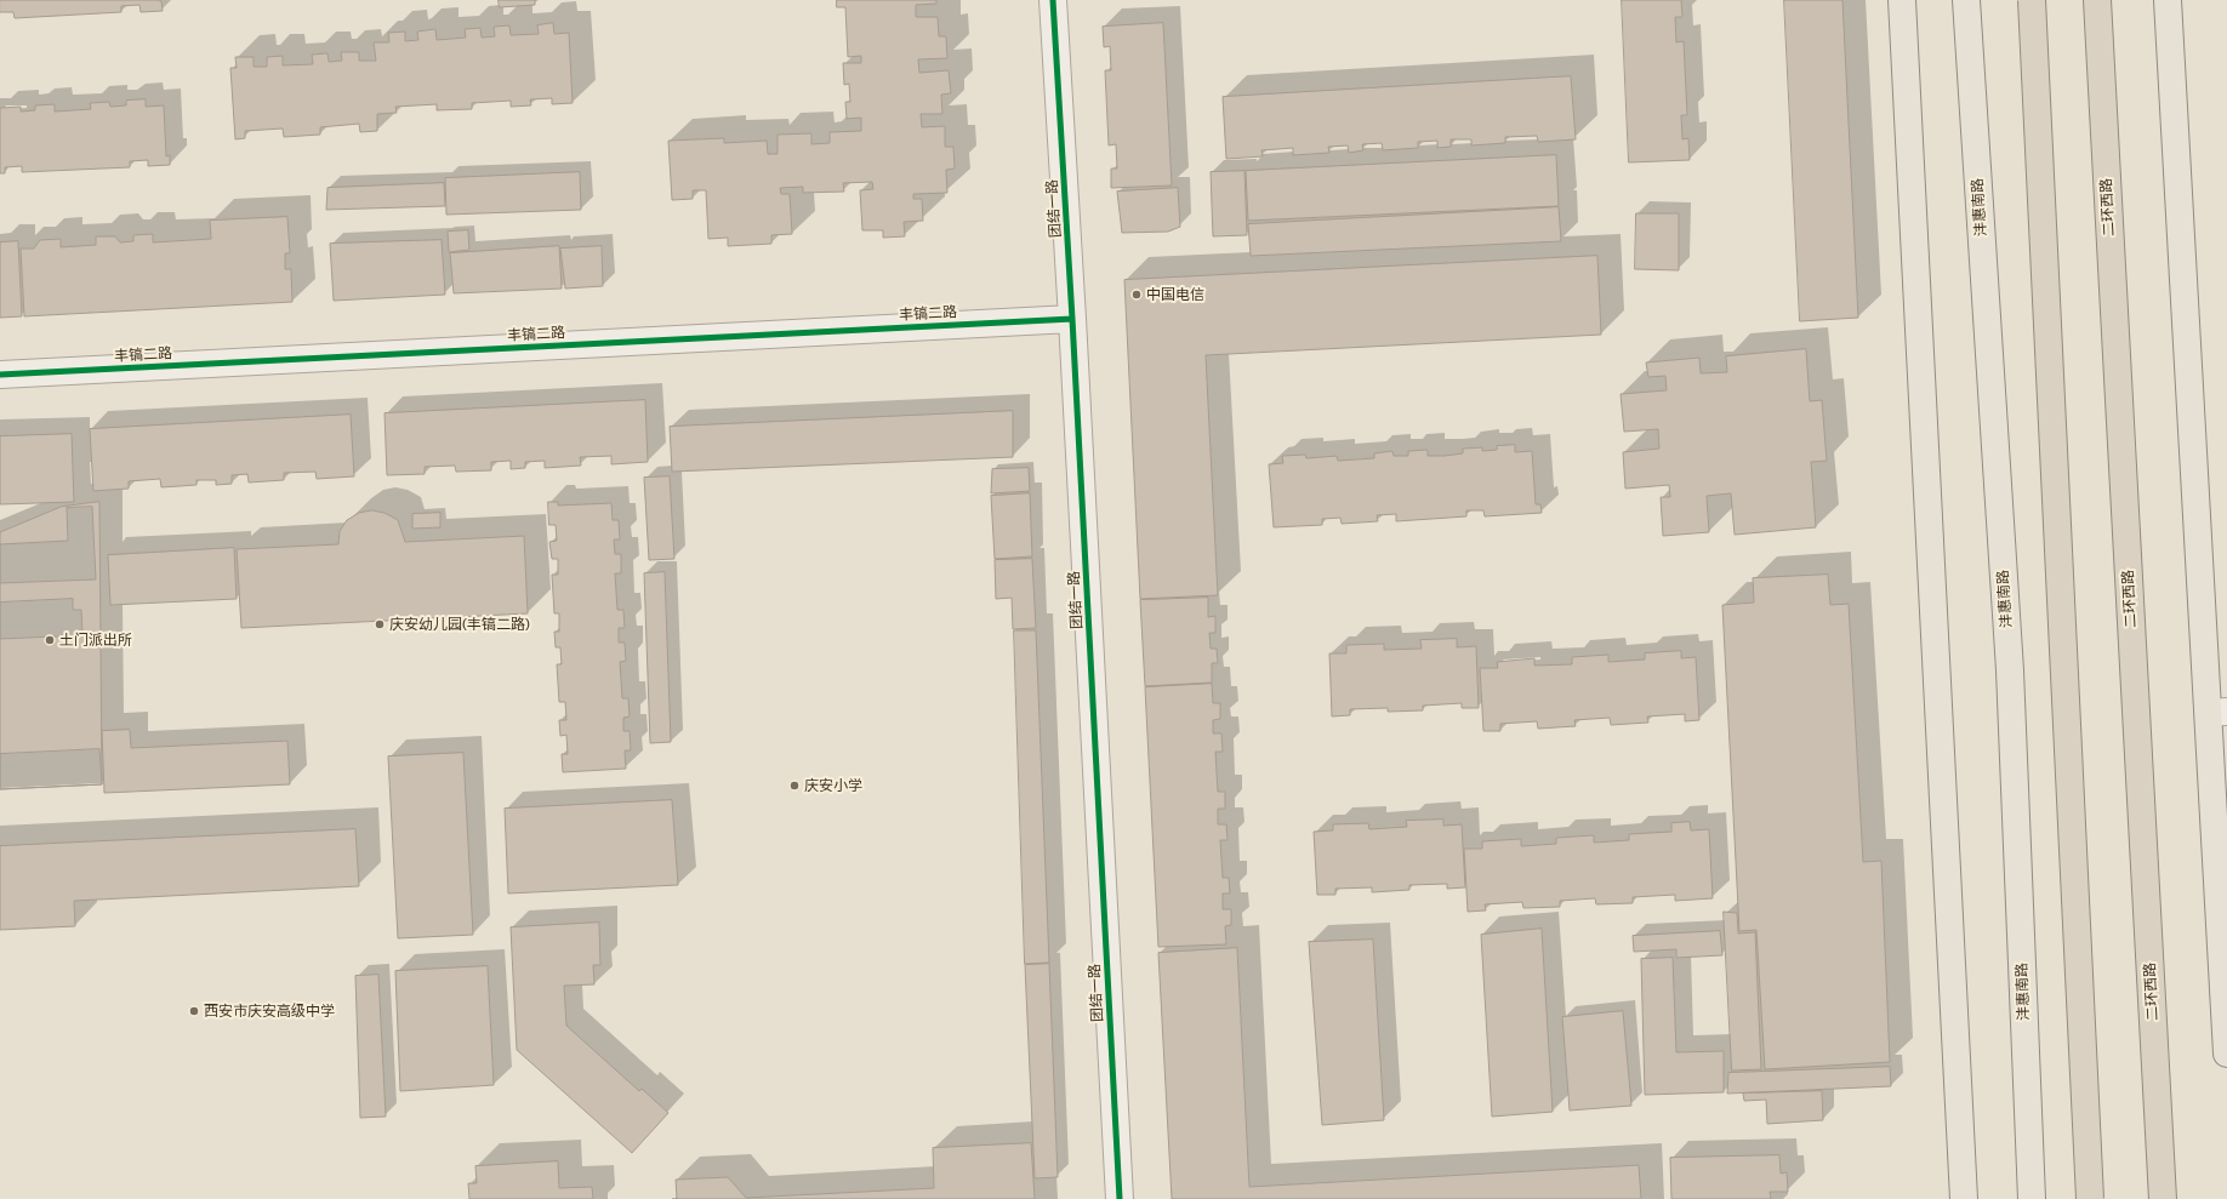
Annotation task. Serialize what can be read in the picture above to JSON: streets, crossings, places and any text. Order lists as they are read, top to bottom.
{
  "streets": {
    "highway": ["二环西路"],
    "main road": ["沣惠南路"],
    "street": ["团结一路", "丰镐二路"]
  },
  "crossings": [
    ["团结一路", "丰镐二路"]
  ],
  "places": [
    "中国电信",
    "庆安幼儿园(丰镐二路)",
    "土门派出所",
    "庆安小学",
    "西安市庆安高级中学"
  ]
}
